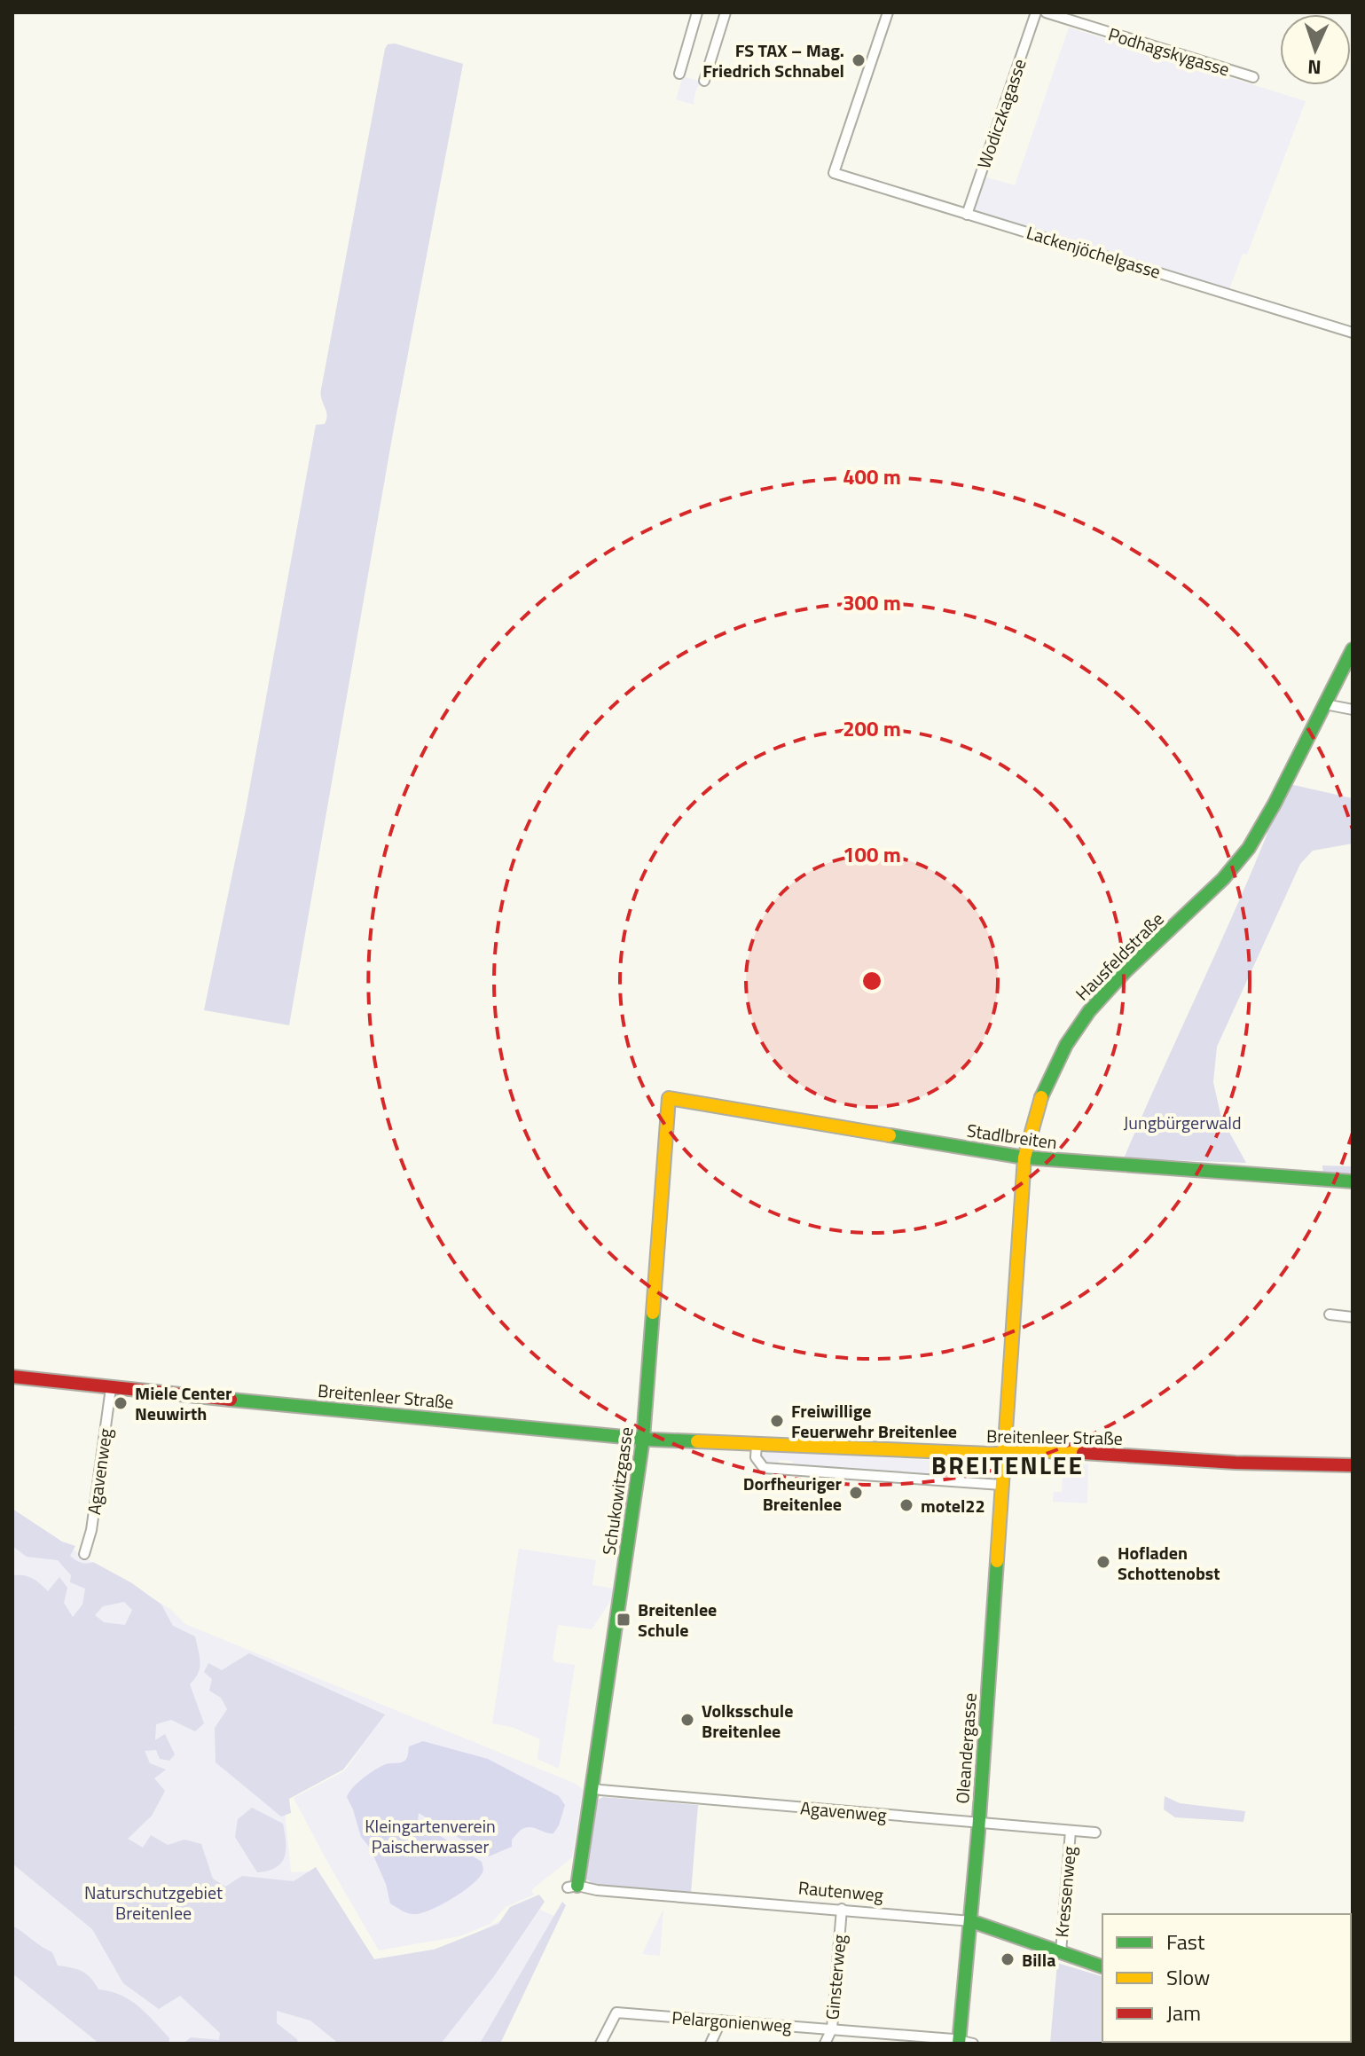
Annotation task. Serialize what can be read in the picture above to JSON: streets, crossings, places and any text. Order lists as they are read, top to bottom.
{
  "streets": {
    "street": [
      "Podhagskygasse",
      "Wodiczkagasse",
      "Lackenjöchelgasse",
      "Hausfeldstraße",
      "Stadlbreiten",
      "Breitenleer Straße",
      "Agavenweg",
      "Schukowitzgasse",
      "Oleandergasse",
      "Rautenweg",
      "Kressenweg",
      "Ginsterweg",
      "Pelargonienweg"
    ]
  },
  "crossings": [
    ["Wodiczkagasse", "Lackenjöchelgasse"],
    ["Hausfeldstraße", "Stadlbreiten"],
    ["Hausfeldstraße", "Breitenleer Straße"],
    ["Hausfeldstraße", "Oleandergasse"],
    ["Stadlbreiten", "Schukowitzgasse"],
    ["Breitenleer Straße", "Agavenweg"],
    ["Breitenleer Straße", "Schukowitzgasse"],
    ["Breitenleer Straße", "Oleandergasse"],
    ["Agavenweg", "Schukowitzgasse"],
    ["Agavenweg", "Oleandergasse"],
    ["Agavenweg", "Kressenweg"],
    ["Schukowitzgasse", "Rautenweg"],
    ["Oleandergasse", "Rautenweg"],
    ["Oleandergasse", "Pelargonienweg"],
    ["Rautenweg", "Kressenweg"],
    ["Rautenweg", "Ginsterweg"],
    ["Ginsterweg", "Pelargonienweg"]
  ],
  "districts": ["BREITENLEE"],
  "parks": ["Jungbürgerwald", "Kleingartenverein Paischerwasser", "Naturschutzgebiet Breitenlee"],
  "places": {
    "other": [
      "FS TAX – Mag. Friedrich Schnabel",
      "Miele Center Neuwirth",
      "Freiwillige Feuerwehr Breitenlee",
      "Dorfheuriger Breitenlee",
      "motel22",
      "Hofladen Schottenobst",
      "Volksschule Breitenlee",
      "Billa"
    ],
    "transit": ["Breitenlee Schule"]
  },
  "legend": ["Fast", "Slow", "Jam"],
  "north": "bottom",
  "rings": [
    "400 m",
    "300 m",
    "200 m",
    "100 m"
  ]
}
